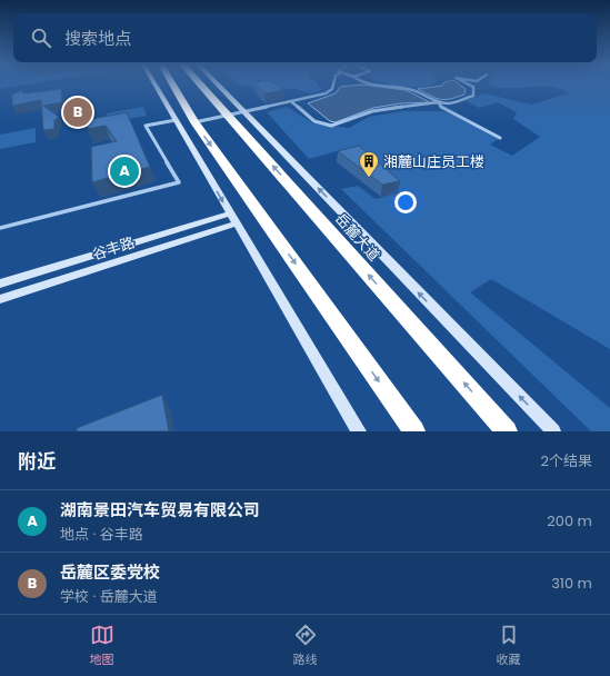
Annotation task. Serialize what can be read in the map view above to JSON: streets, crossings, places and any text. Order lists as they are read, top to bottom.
{
  "streets": {
    "highway": ["岳麓大道"],
    "street": ["谷丰路"]
  },
  "places": {
    "building": ["湘麓山庄员工楼"]
  },
  "page": {
    "search": "搜索地点",
    "pins": ["B", "A"],
    "heading": ["附近", "2个结果"],
    "list": [
      {
        "mark": "A",
        "name": "湖南景田汽车贸易有限公司",
        "note": "地点 · 谷丰路",
        "value": "200 m"
      },
      {
        "mark": "B",
        "name": "岳麓区委党校",
        "note": "学校 · 岳麓大道",
        "value": "310 m"
      }
    ],
    "nav": ["地图", "路线", "收藏"]
  }
}
